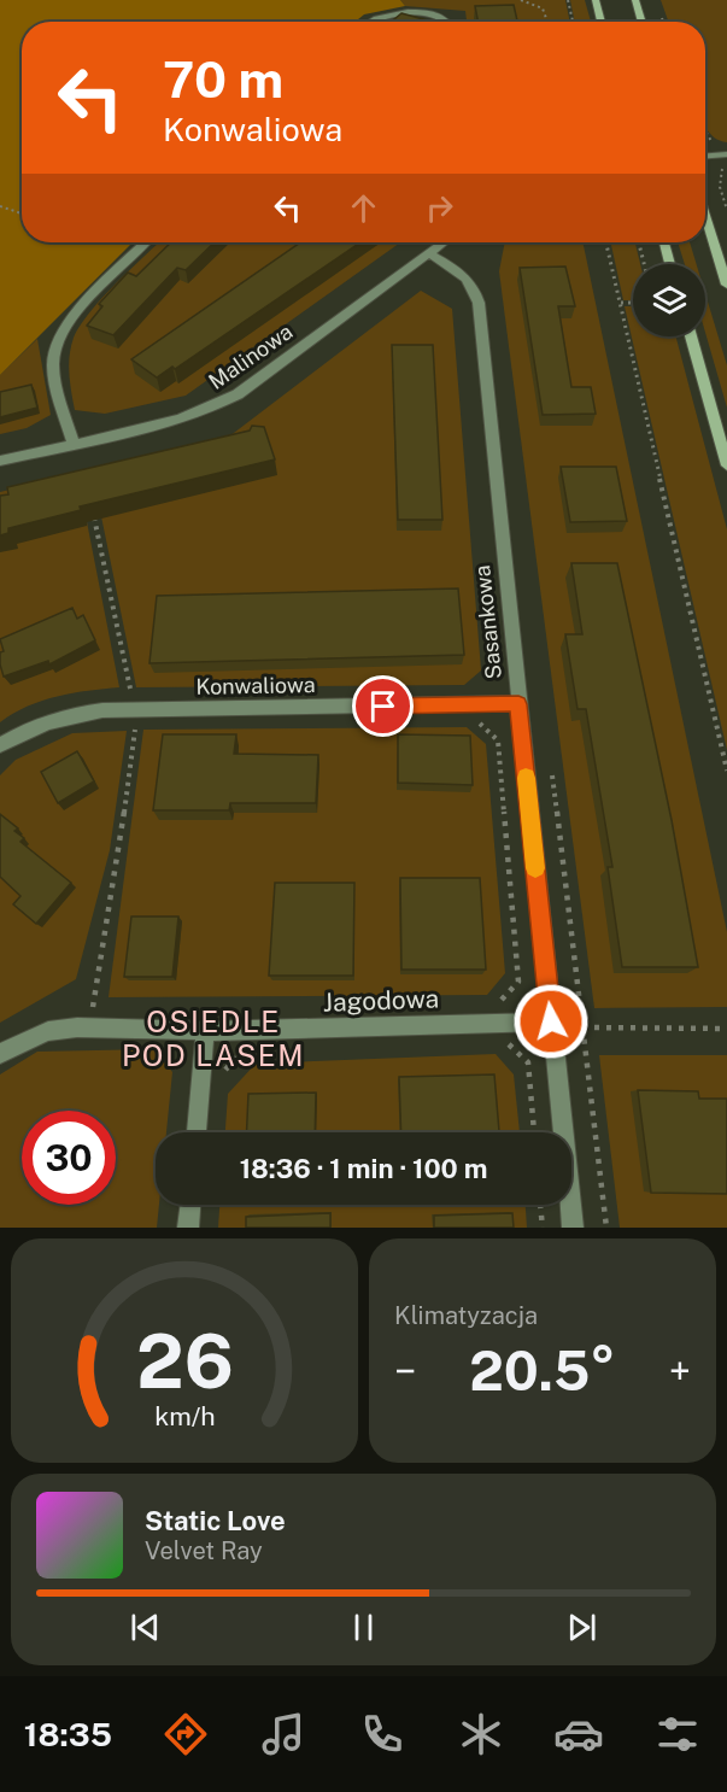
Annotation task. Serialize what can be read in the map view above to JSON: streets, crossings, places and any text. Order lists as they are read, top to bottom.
{
  "streets": {
    "street": [
      "Malinowa",
      "Sasankowa",
      "Konwaliowa",
      "Jagodowa"
    ]
  },
  "crossings": [
    ["Malinowa", "Sasankowa"],
    ["Sasankowa", "Konwaliowa"],
    ["Sasankowa", "Jagodowa"]
  ],
  "districts": ["OSIEDLE POD LASEM"],
  "page": {
    "turn": ["70 m", "Konwaliowa"],
    "limit": "30",
    "trip": "18:36 · 1 min · 100 m",
    "tile": "Klimatyzacja",
    "heat": ["−", "20.5°", "+"],
    "song": ["Static Love", "Velvet Ray"],
    "tabs": "18:35",
    "gauge": ["26", "km/h"]
  }
}
